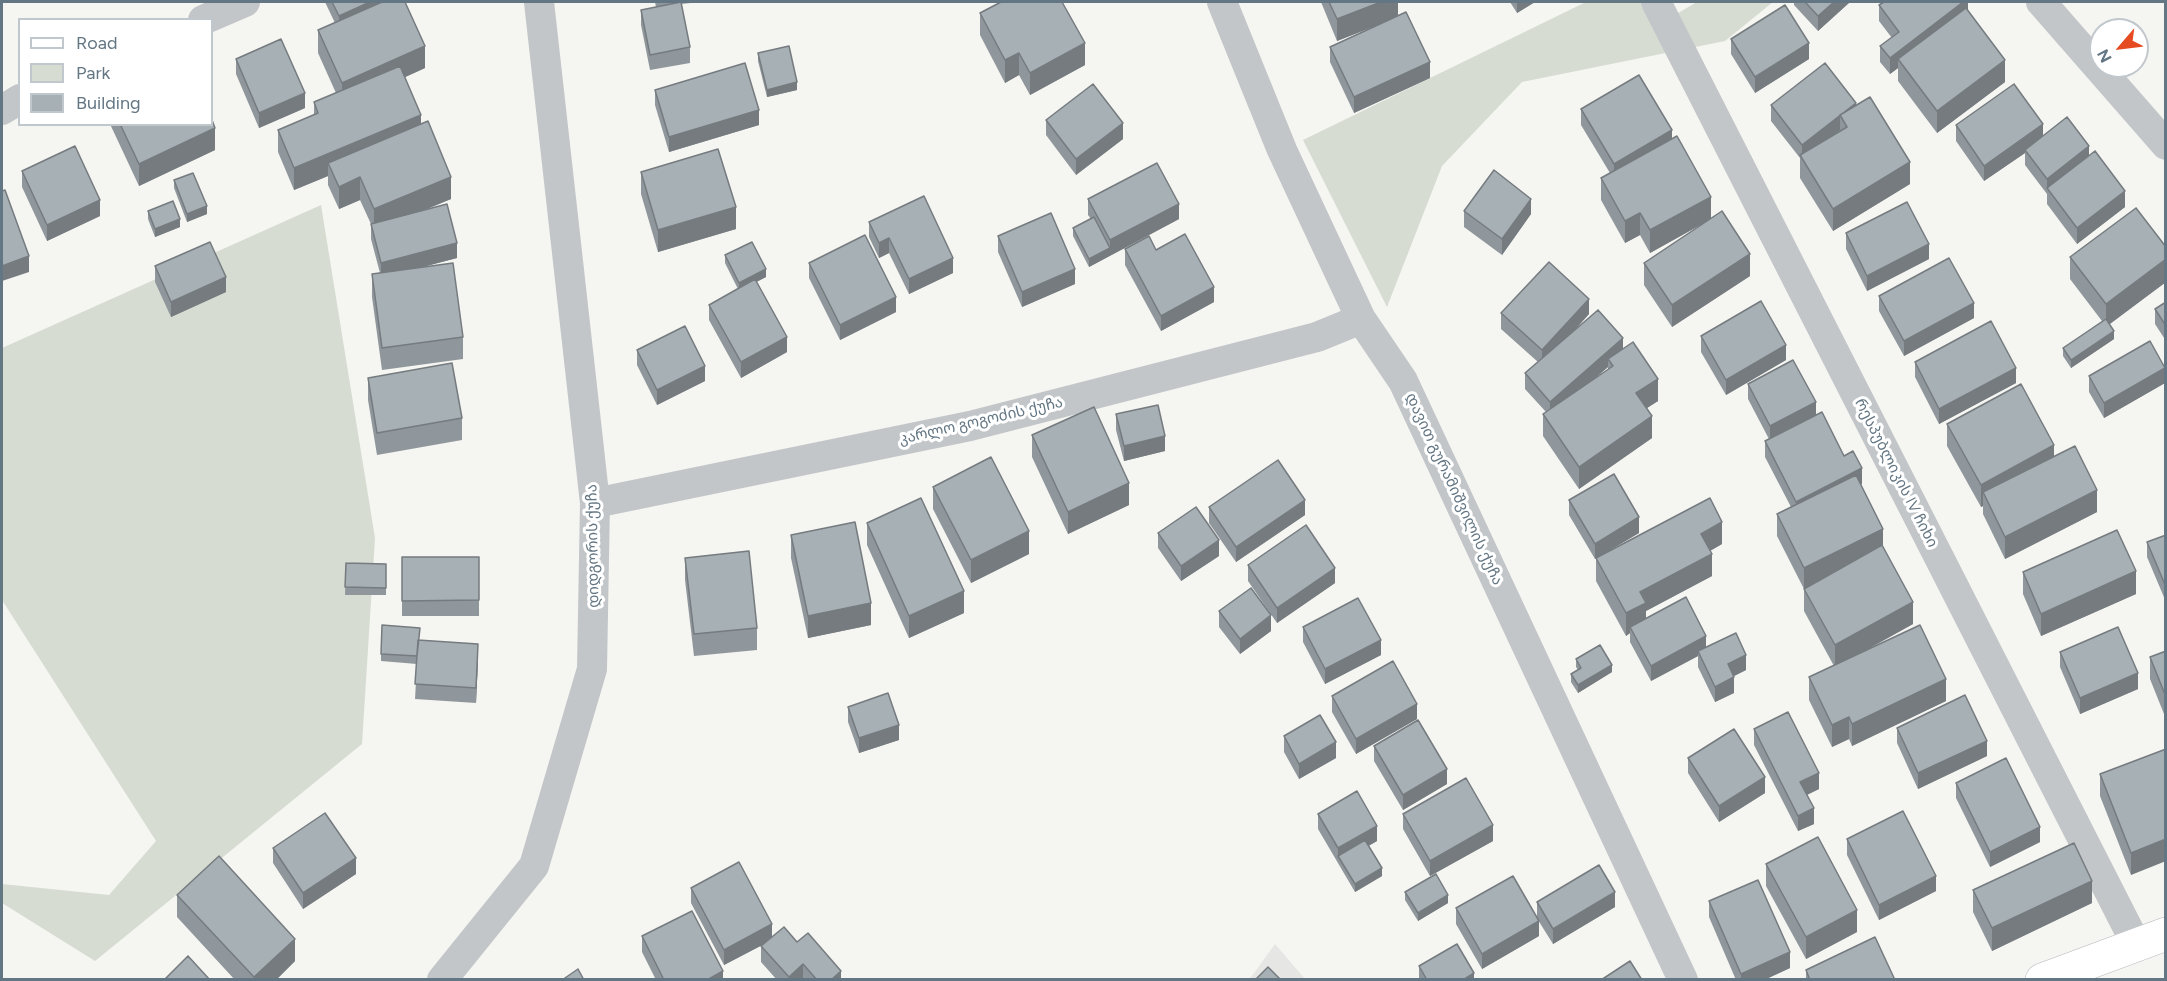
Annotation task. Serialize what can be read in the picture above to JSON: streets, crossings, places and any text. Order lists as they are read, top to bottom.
{
  "streets": {
    "street": [
      "კარლო გოგოძის ქუჩა",
      "რესპუბლიკის IV ჩიხი",
      "დავით გურამიშვილის ქუჩა",
      "დიდგორის ქუჩა"
    ]
  },
  "crossings": [
    ["კარლო გოგოძის ქუჩა", "დავით გურამიშვილის ქუჩა"],
    ["კარლო გოგოძის ქუჩა", "დიდგორის ქუჩა"]
  ],
  "legend": ["Road", "Park", "Building"],
  "north": "bottom left"
}
